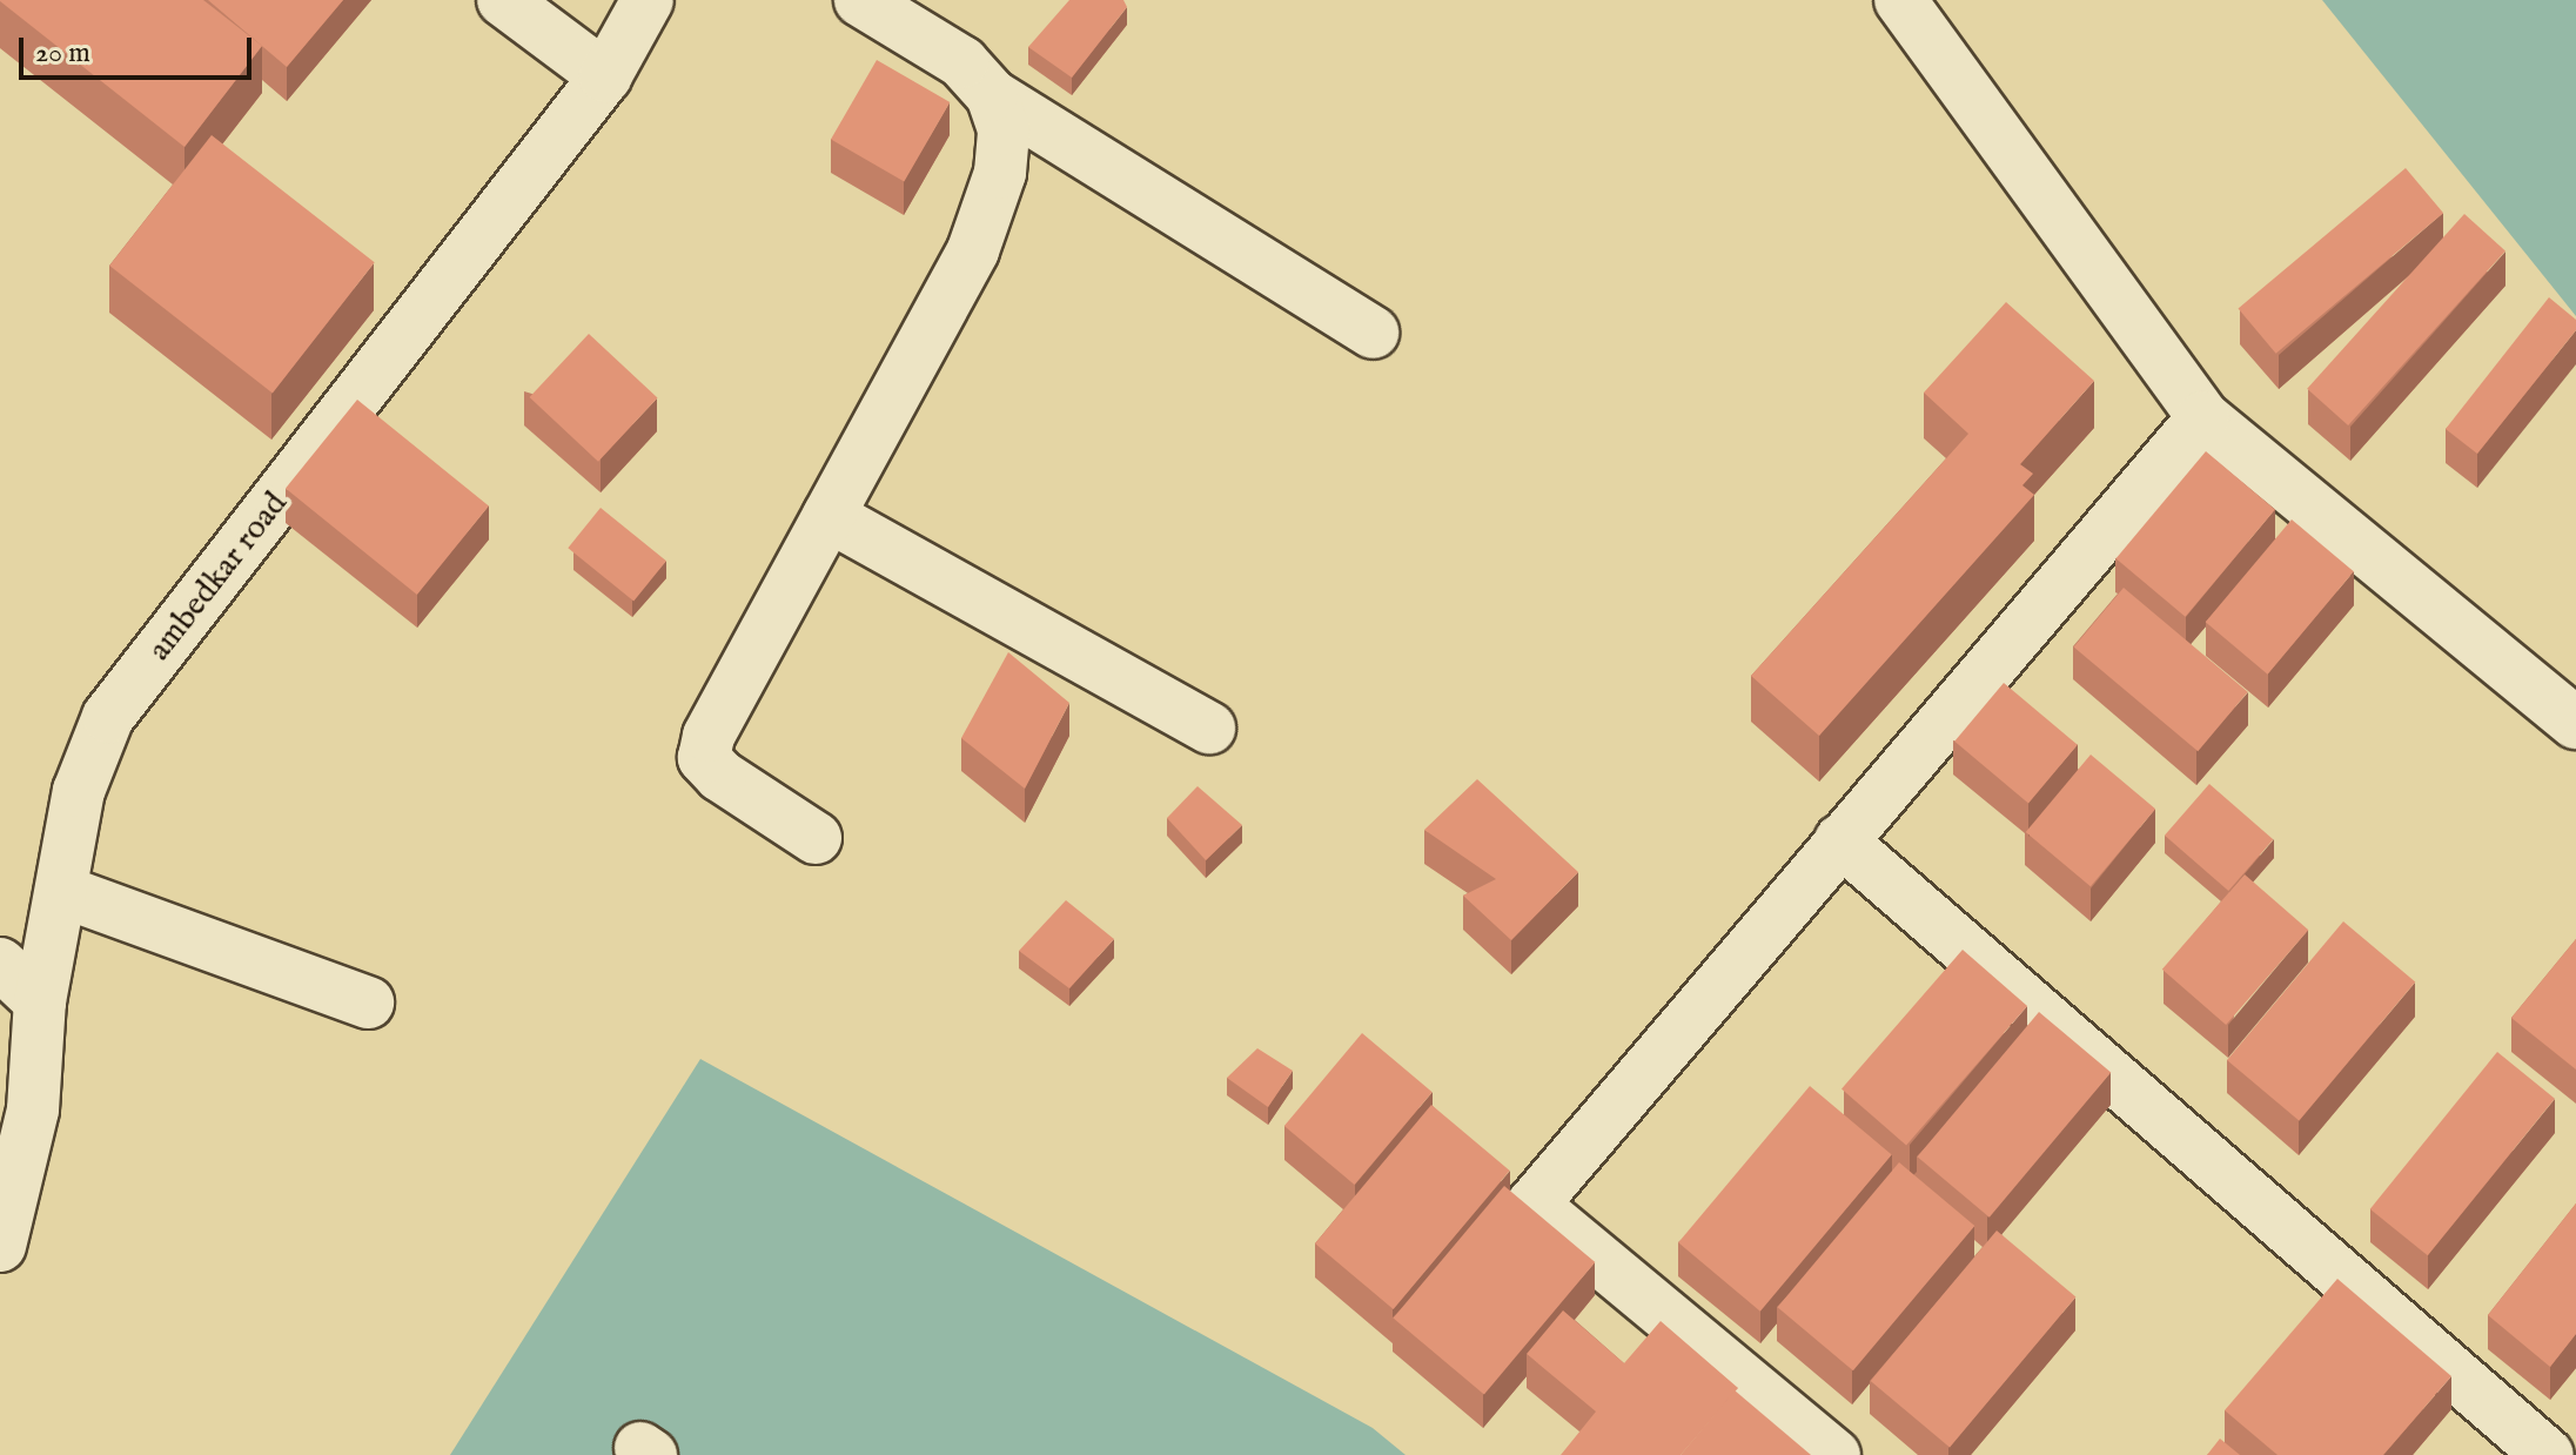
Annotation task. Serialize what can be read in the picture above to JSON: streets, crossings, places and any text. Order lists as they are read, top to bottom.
{
  "streets": {
    "street": ["ambedkar road"]
  },
  "scale_bar": "20 m"
}
